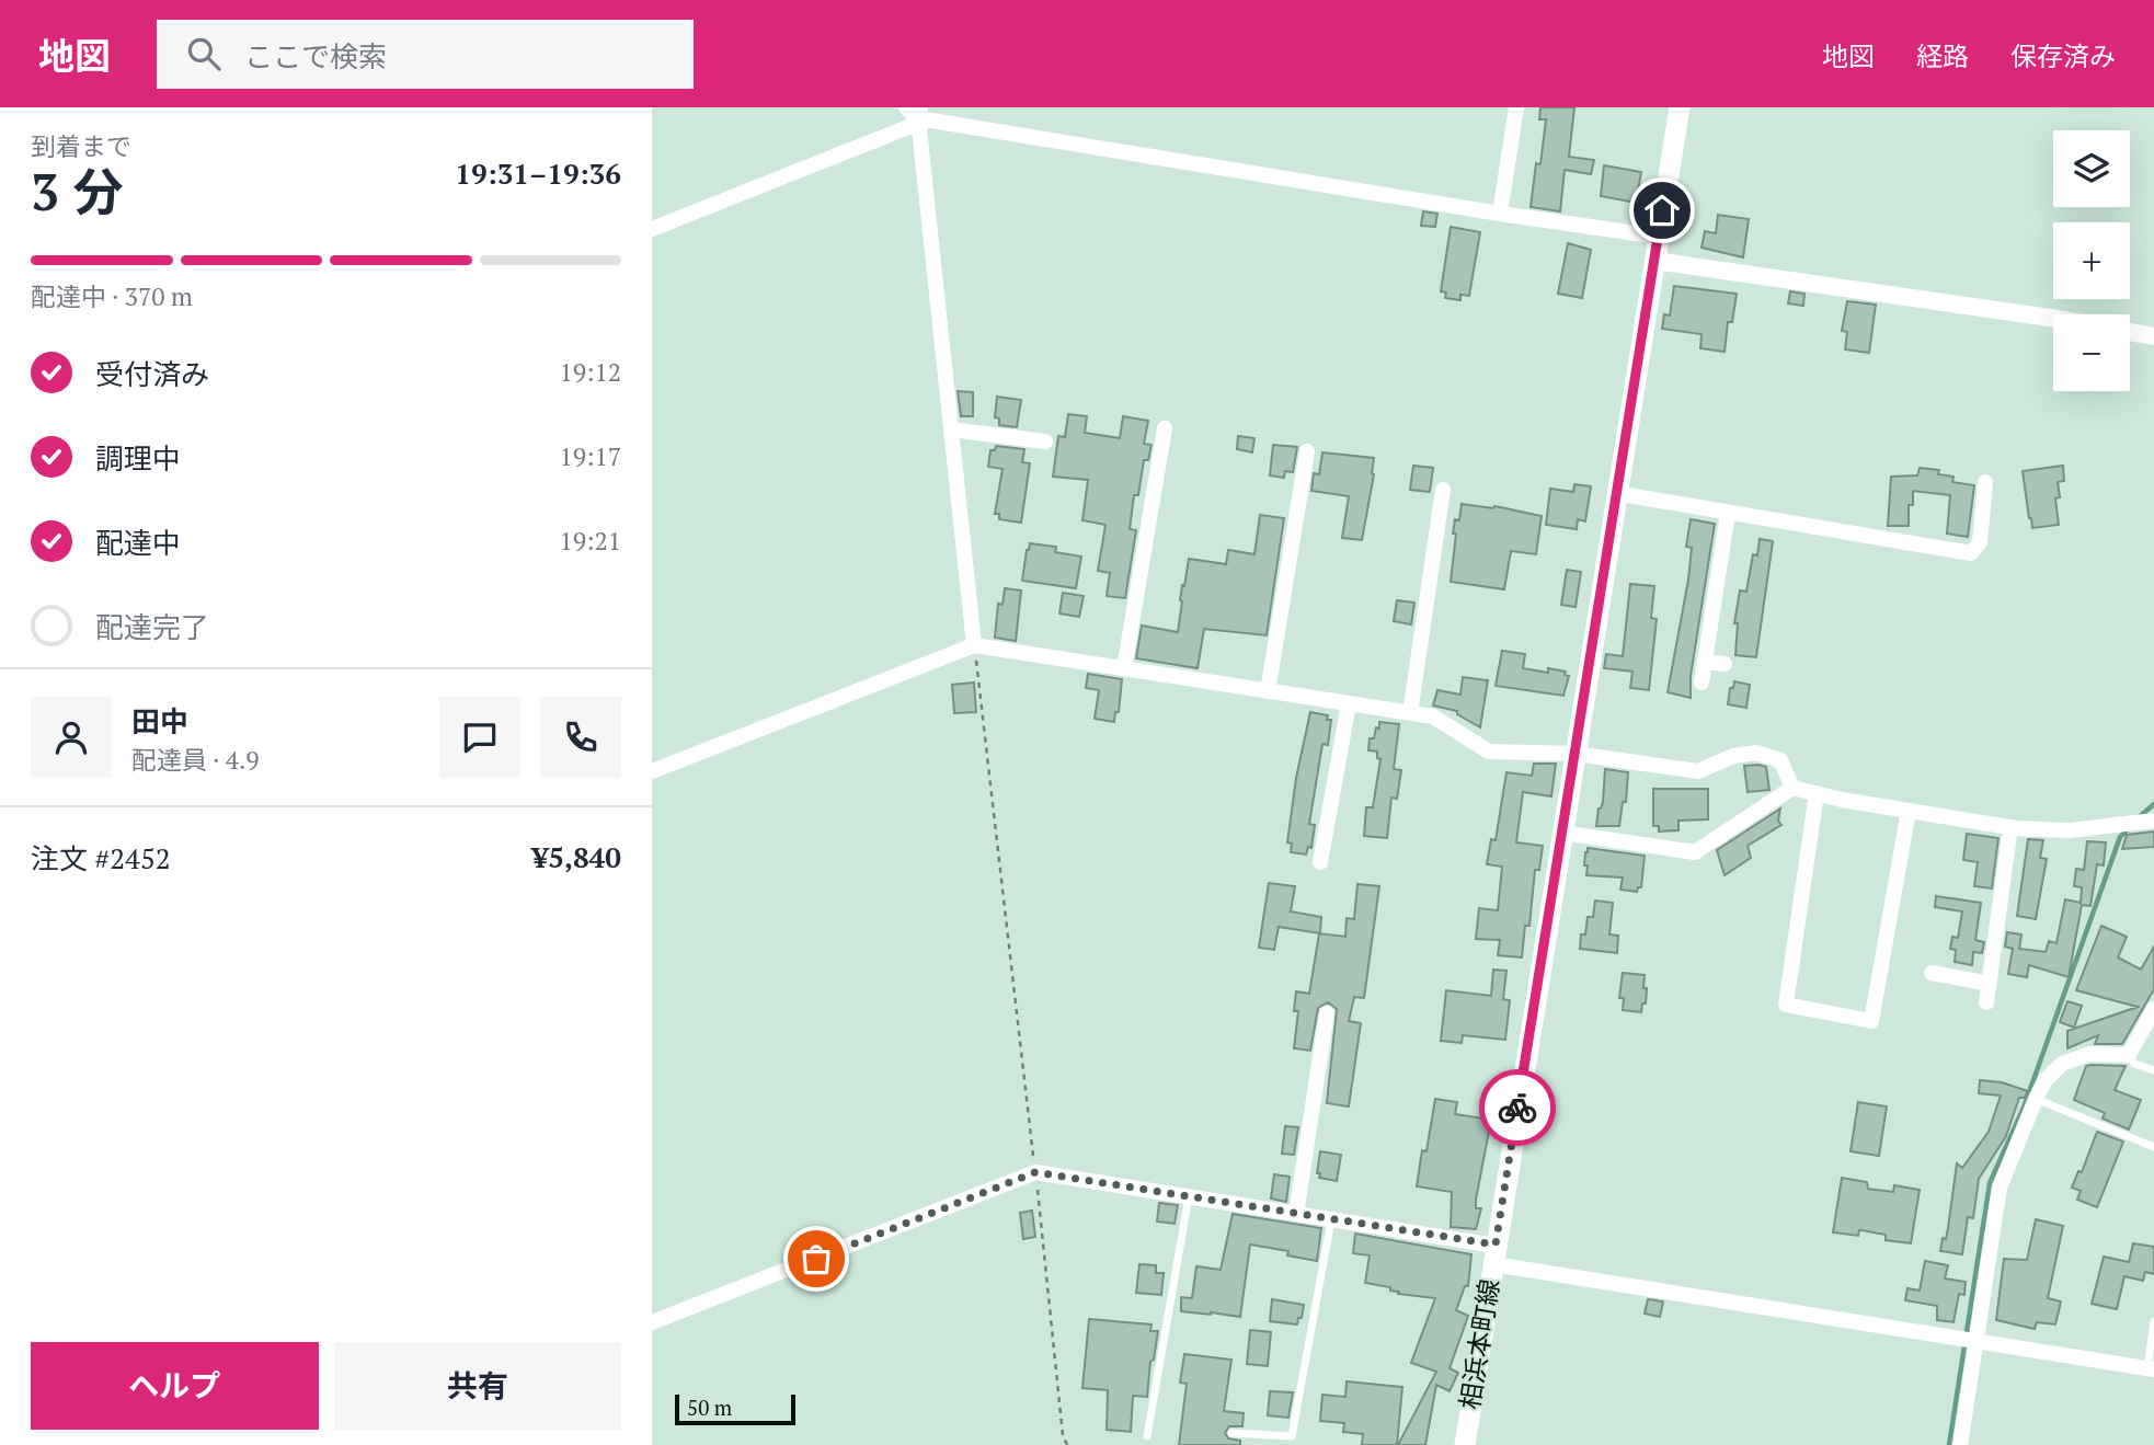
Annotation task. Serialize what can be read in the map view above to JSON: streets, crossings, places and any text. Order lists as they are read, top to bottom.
{
  "streets": {
    "main road": ["相浜本町線"]
  },
  "scale_bar": "50 m",
  "page": {
    "header": "地図",
    "search": "ここで検索",
    "nav": ["地図", "経路", "保存済み"],
    "heading": ["3 分", "到着まで", "19:31–19:36"],
    "panel": [
      "田中",
      "配達員 · 4.9",
      "注文 #2452",
      "¥5,840"
    ],
    "map_buttons": ["+", "−"],
    "bar": "配達中 · 370 m",
    "list": [
      ["受付済み", "19:12"],
      ["調理中", "19:17"],
      ["配達中", "19:21"],
      "配達完了"
    ],
    "buttons": ["ヘルプ", "共有"],
    "scale": "50 m"
  }
}
